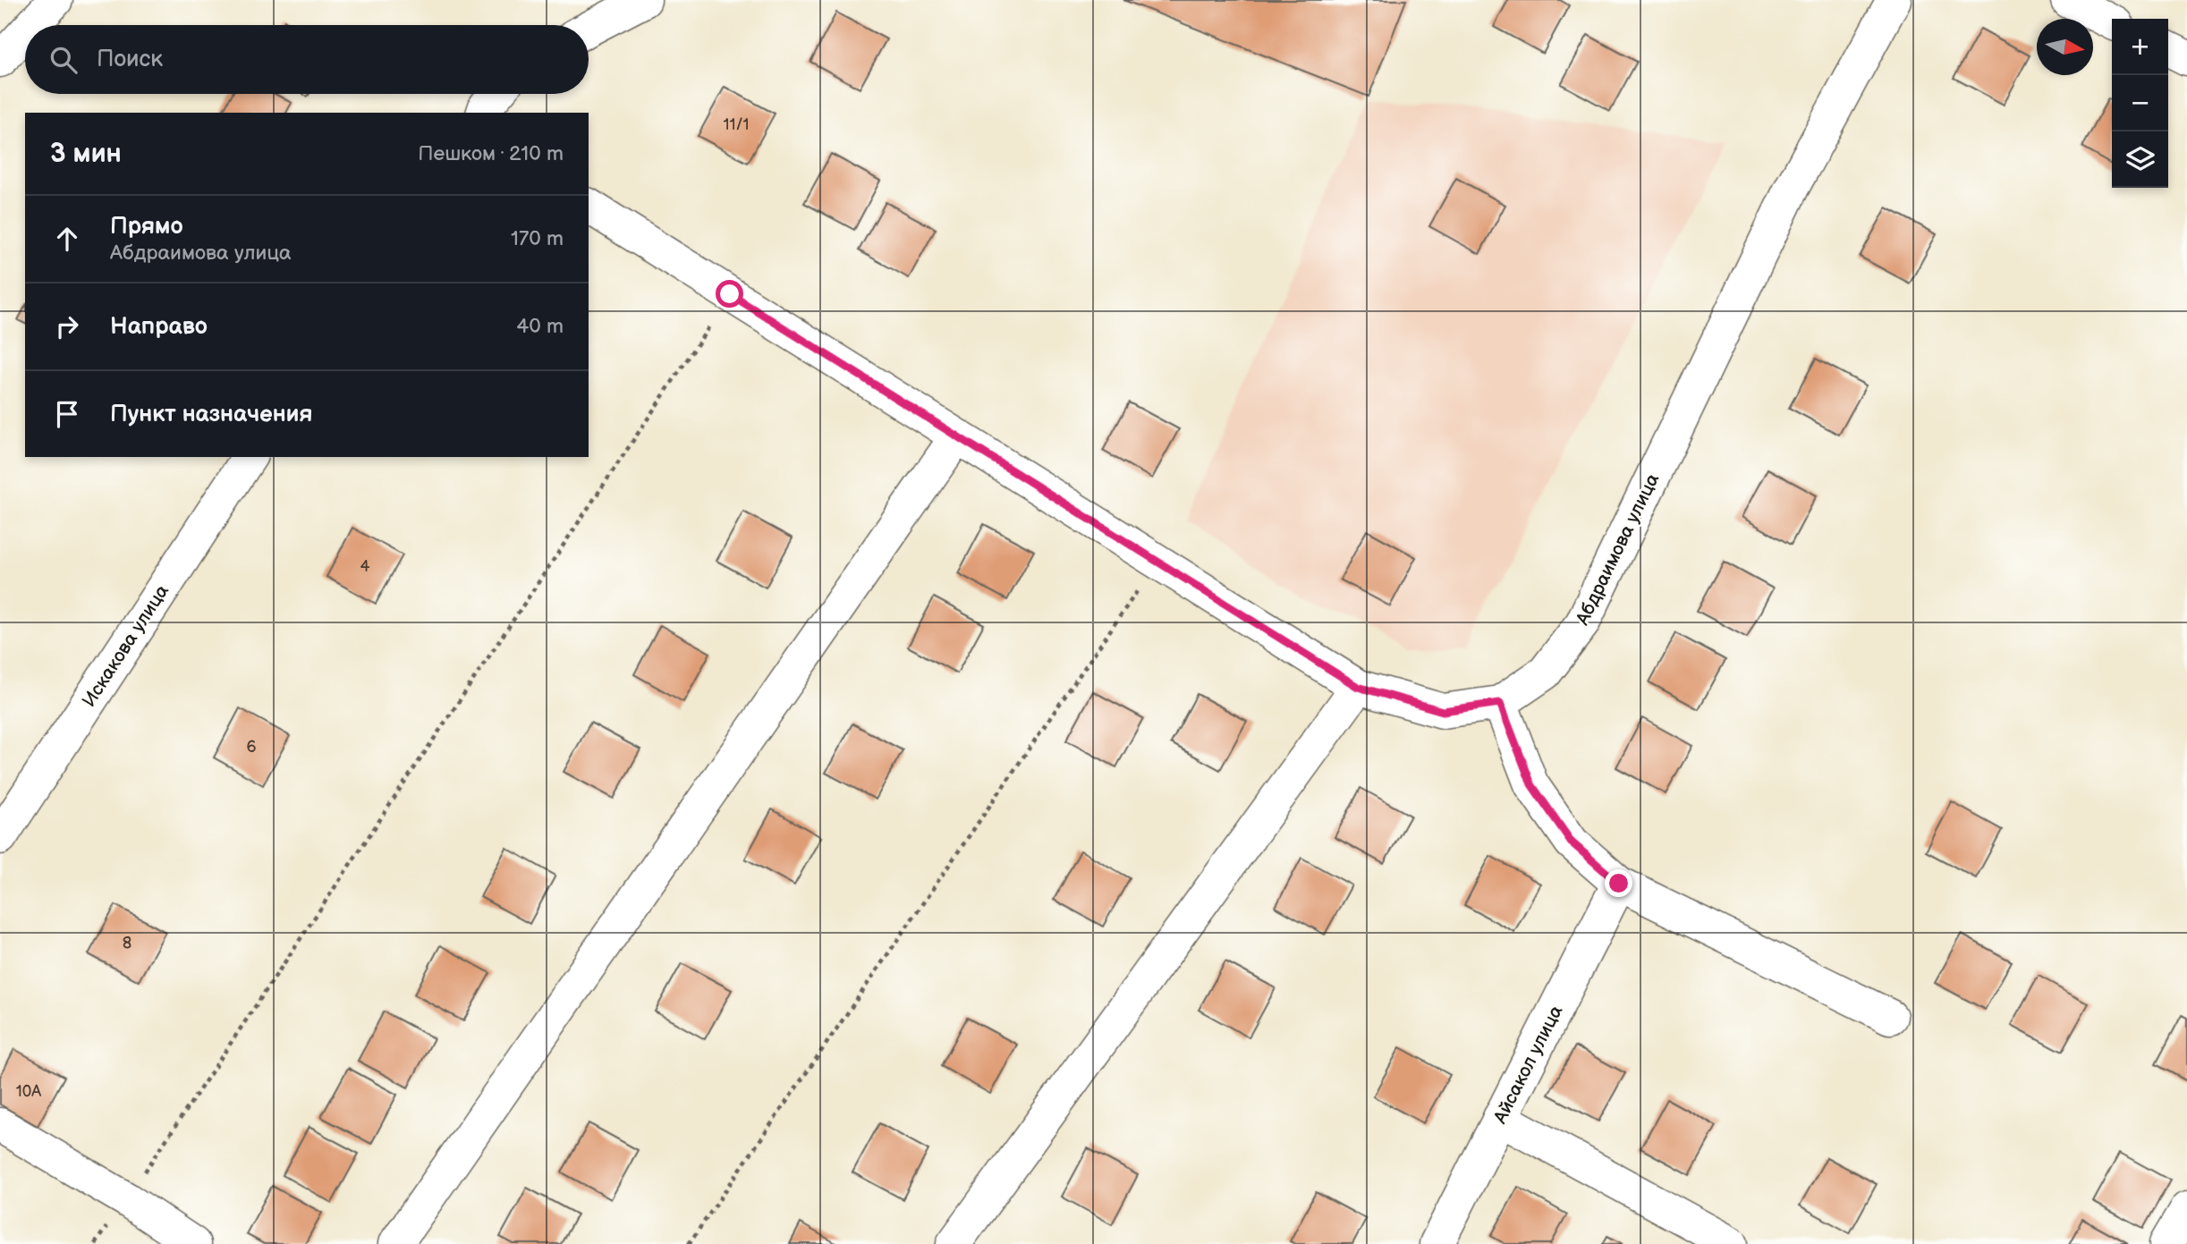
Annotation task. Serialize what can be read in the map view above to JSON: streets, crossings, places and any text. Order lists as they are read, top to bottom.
{
  "streets": {
    "street": ["Абдраимова улица", "Искакова улица", "Айсакол улица"]
  },
  "house_numbers": [
    "11/1",
    "4",
    "6",
    "8",
    "10А"
  ],
  "north": "right",
  "page": {
    "map_buttons": ["+", "−"],
    "search": "Поиск",
    "heading": ["3 мин", "Пешком · 210 m"],
    "list": [
      ["Прямо", "Абдраимова улица", "170 m"],
      ["Направо", "40 m"],
      "Пункт назначения"
    ]
  }
}
